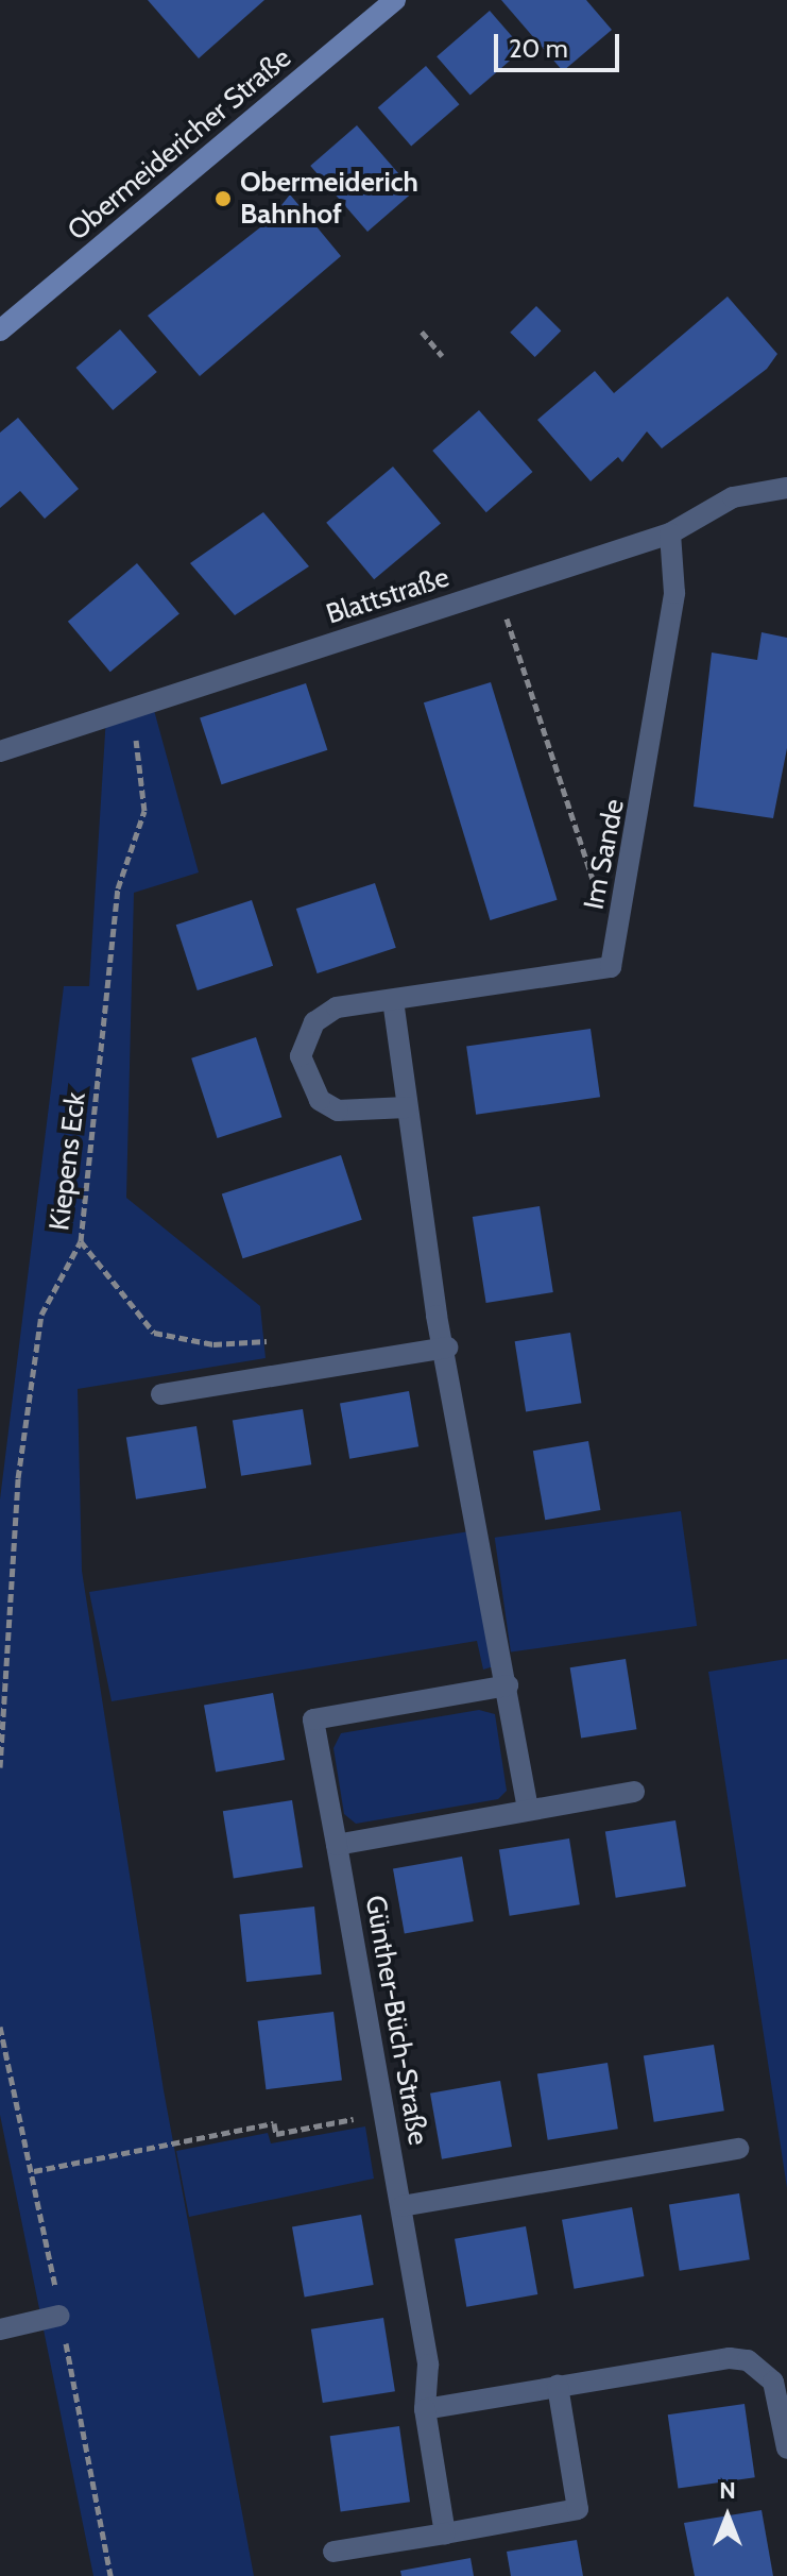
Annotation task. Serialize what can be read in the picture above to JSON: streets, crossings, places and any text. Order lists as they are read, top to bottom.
{
  "streets": {
    "main road": ["Obermeidericher Straße"],
    "street": ["Blattstraße", "Im Sande", "Günther-Büch-Straße"],
    "path": ["Kiepens Eck"]
  },
  "crossings": [
    ["Blattstraße", "Im Sande"],
    ["Blattstraße", "Kiepens Eck"]
  ],
  "places": ["Obermeiderich Bahnhof"],
  "scale_bar": "20 m",
  "north": "top"
}
